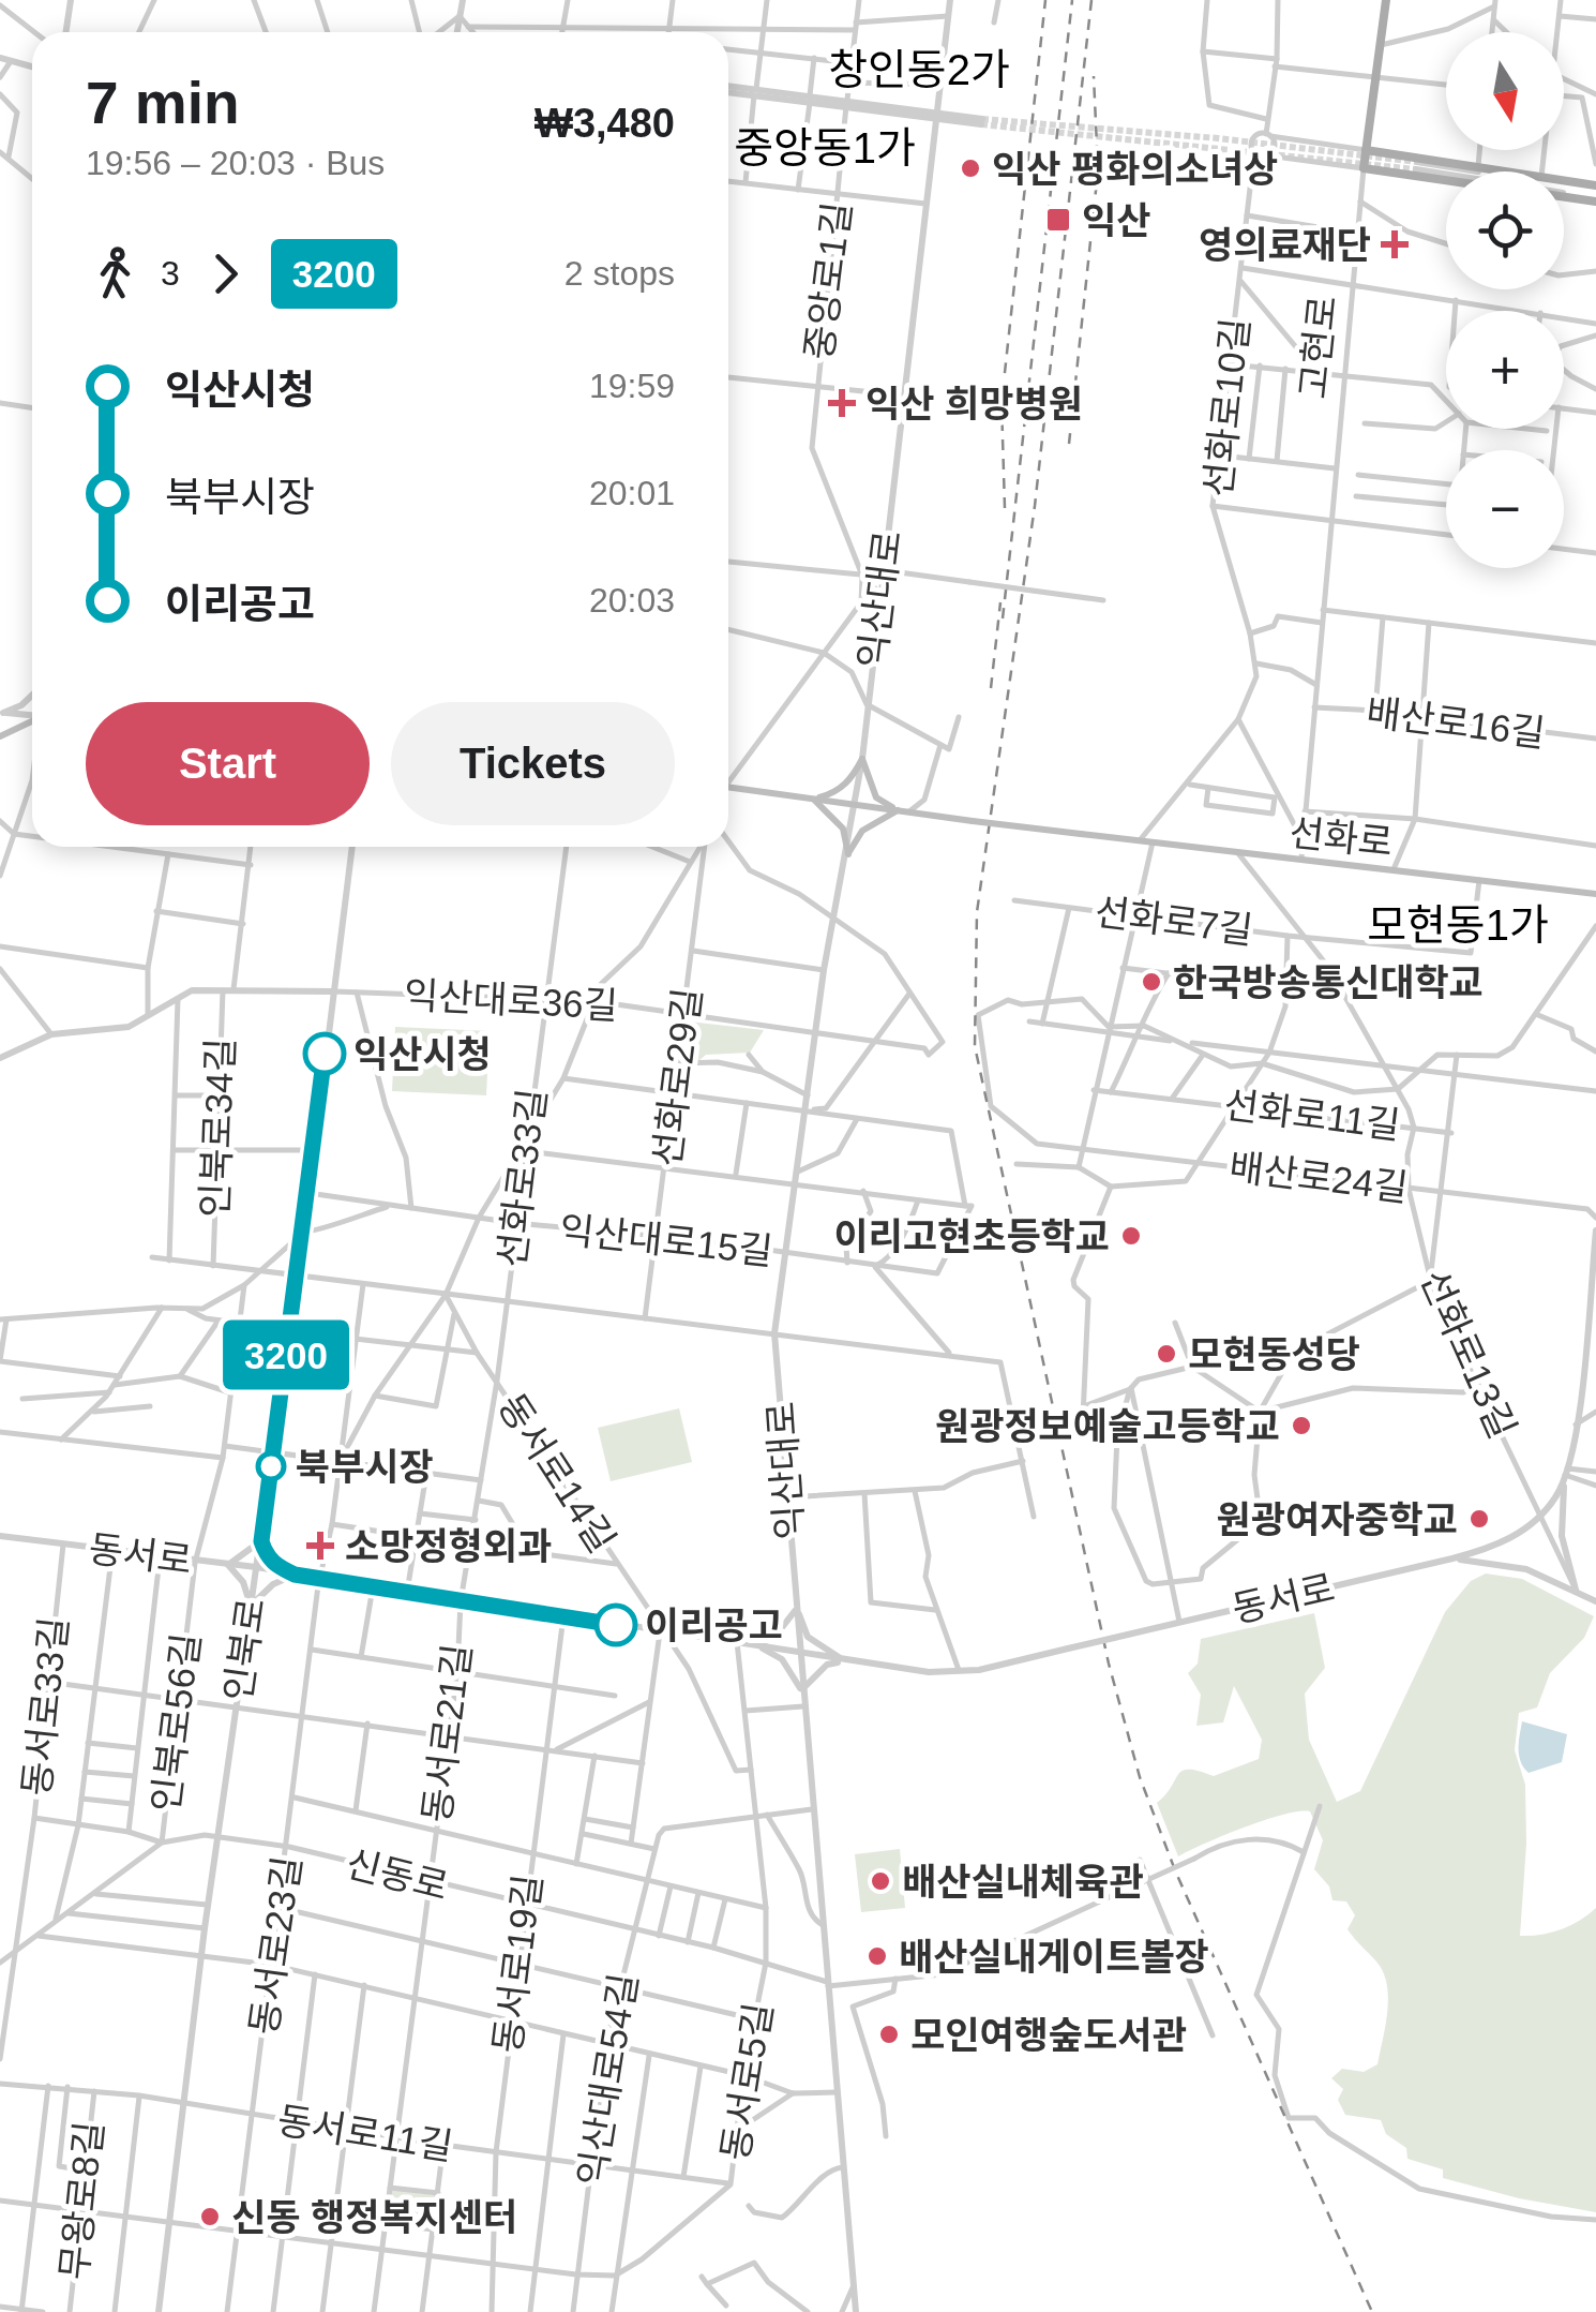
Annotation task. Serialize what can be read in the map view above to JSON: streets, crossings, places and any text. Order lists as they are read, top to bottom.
{
  "streets": {
    "main road": ["고현로", "선화로"],
    "street": [
      "중앙로1길",
      "선화로10길",
      "익산대로",
      "배산로16길",
      "선화로7길",
      "익산대로36길",
      "선화로29길",
      "선화로11길",
      "인북로34길",
      "배산로24길",
      "선화로33길",
      "익산대로15길",
      "선화로13길",
      "동서로14길",
      "동서로",
      "인북로",
      "동서로33길",
      "인북로56길",
      "동서로21길",
      "신동로",
      "동서로23길",
      "동서로19길",
      "익산대로54길",
      "동서로5길",
      "동서로11길",
      "무왕로8길"
    ]
  },
  "crossings": [
    ["고현로", "배산로16길"],
    ["고현로", "선화로"],
    ["익산대로", "익산대로36길"],
    ["익산대로", "익산대로15길"],
    ["익산대로", "동서로"],
    ["익산대로", "신동로"],
    ["선화로", "선화로7길"],
    ["선화로", "선화로13길"],
    ["선화로7길", "배산로24길"],
    ["선화로7길", "선화로13길"],
    ["익산대로36길", "선화로29길"],
    ["익산대로36길", "선화로33길"],
    ["익산대로36길", "인북로"],
    ["선화로29길", "익산대로15길"],
    ["선화로11길", "선화로13길"],
    ["배산로24길", "선화로13길"],
    ["선화로33길", "익산대로15길"],
    ["선화로33길", "동서로14길"],
    ["선화로33길", "동서로"],
    ["선화로33길", "동서로21길"],
    ["익산대로15길", "인북로"],
    ["선화로13길", "동서로"],
    ["동서로14길", "동서로"],
    ["동서로", "인북로"],
    ["동서로", "동서로33길"],
    ["동서로", "인북로56길"],
    ["동서로", "동서로21길"],
    ["동서로", "동서로23길"],
    ["동서로", "동서로19길"],
    ["동서로", "동서로5길"],
    ["인북로", "신동로"],
    ["인북로", "동서로11길"],
    ["동서로33길", "인북로56길"],
    ["동서로33길", "신동로"],
    ["인북로56길", "신동로"],
    ["동서로21길", "신동로"],
    ["동서로21길", "동서로11길"],
    ["신동로", "동서로23길"],
    ["신동로", "동서로19길"],
    ["신동로", "익산대로54길"],
    ["신동로", "동서로5길"],
    ["동서로23길", "동서로11길"],
    ["동서로19길", "동서로11길"],
    ["익산대로54길", "동서로11길"],
    ["동서로5길", "동서로11길"],
    ["동서로11길", "무왕로8길"]
  ],
  "districts": ["창인동2가", "중앙동1가", "모현동1가"],
  "places": {
    "other": [
      "익산 평화의소녀상",
      "한국방송통신대학교",
      "익산시청",
      "이리고현초등학교",
      "모현동성당",
      "원광정보예술고등학교",
      "북부시장",
      "원광여자중학교",
      "이리공고",
      "배산실내체육관",
      "배산실내게이트볼장",
      "모인여행숲도서관",
      "신동 행정복지센터"
    ],
    "transit": ["익산"],
    "health": ["영의료재단", "익산 희망병원", "소망정형외과"]
  },
  "lines": ["bus line 3200"],
  "north": "bottom",
  "page": {
    "on_map": "3200",
    "map_buttons": ["+", "−"],
    "heading": ["7 min", "19:56 – 20:03 · Bus", "₩3,480"],
    "legs": ["3", "3200", "2 stops"],
    "list": [
      {
        "name": "익산시청",
        "value": "19:59"
      },
      {
        "name": "북부시장",
        "value": "20:01"
      },
      {
        "name": "이리공고",
        "value": "20:03"
      }
    ],
    "buttons": ["Start", "Tickets"]
  }
}
